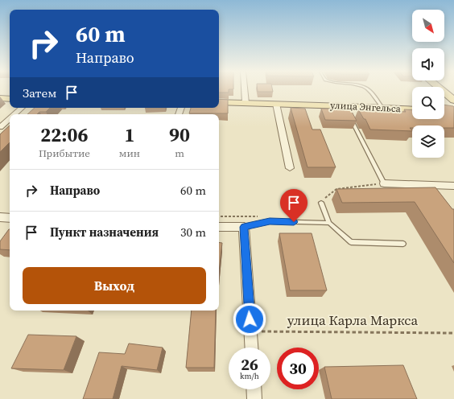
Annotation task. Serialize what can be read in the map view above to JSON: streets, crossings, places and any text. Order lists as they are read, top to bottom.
{
  "streets": {
    "main road": ["улица Энгельса"],
    "path": ["улица Карла Маркса"]
  },
  "north": "bottom right",
  "page": {
    "turn": ["60 m", "Направо"],
    "then": "Затем",
    "eta": [
      "22:06",
      "Прибытие",
      "1",
      "мин",
      "90",
      "m"
    ],
    "list": [
      {
        "name": "Направо",
        "value": "60 m"
      },
      {
        "name": "Пункт назначения",
        "value": "30 m"
      }
    ],
    "buttons": "Выход",
    "speed": "26 km/h",
    "limit": "30"
  }
}
